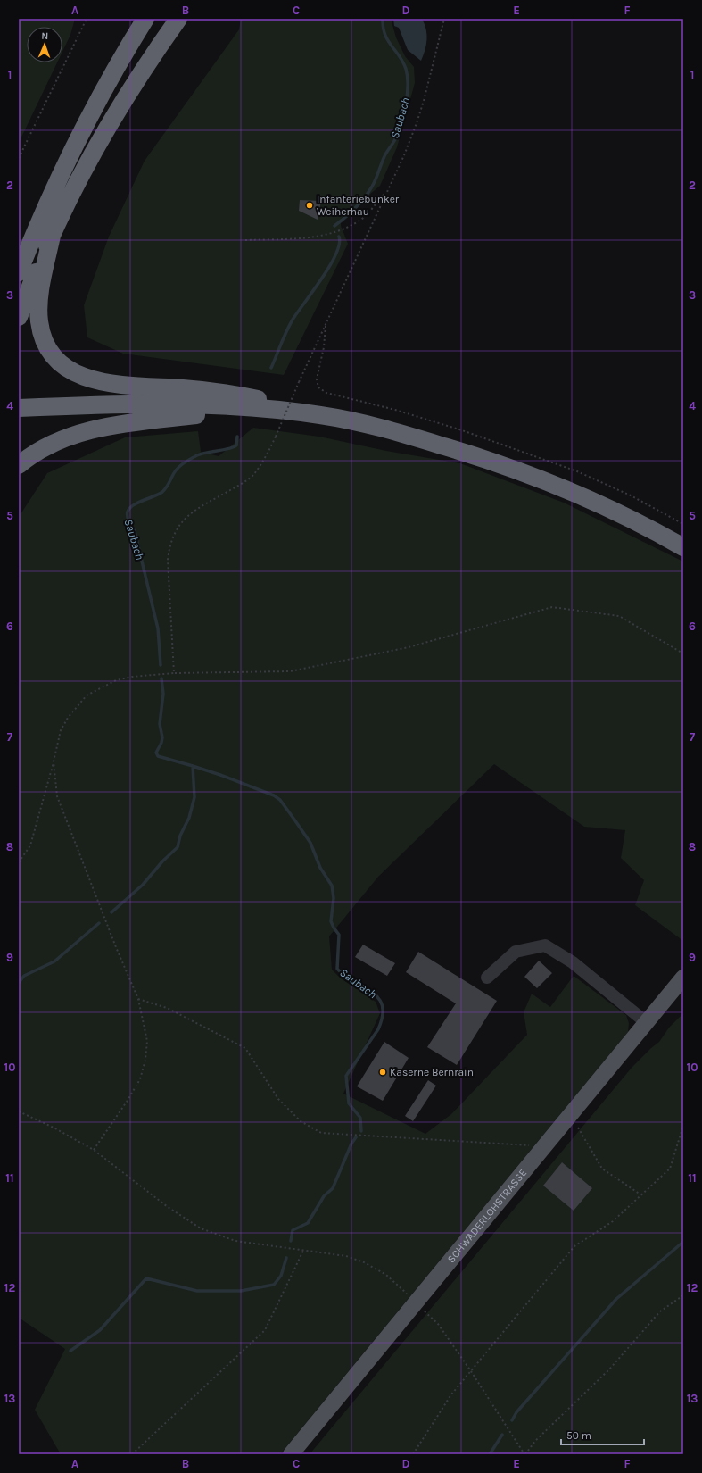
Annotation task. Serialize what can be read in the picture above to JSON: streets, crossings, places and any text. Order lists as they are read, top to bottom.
{
  "streets": {
    "main road": ["SCHWADERLOHSTRASSE"]
  },
  "water": ["Saubach"],
  "places": ["Infanteriebunker Weiherhau", "Kaserne Bernrain"],
  "scale_bar": "50 m",
  "north": "top",
  "grid": {
    "columns": [
      "A",
      "B",
      "C",
      "D",
      "E",
      "F"
    ],
    "rows": [
      "1",
      "2",
      "3",
      "4",
      "5",
      "6",
      "7",
      "8",
      "9",
      "10",
      "11",
      "12",
      "13"
    ]
  }
}
